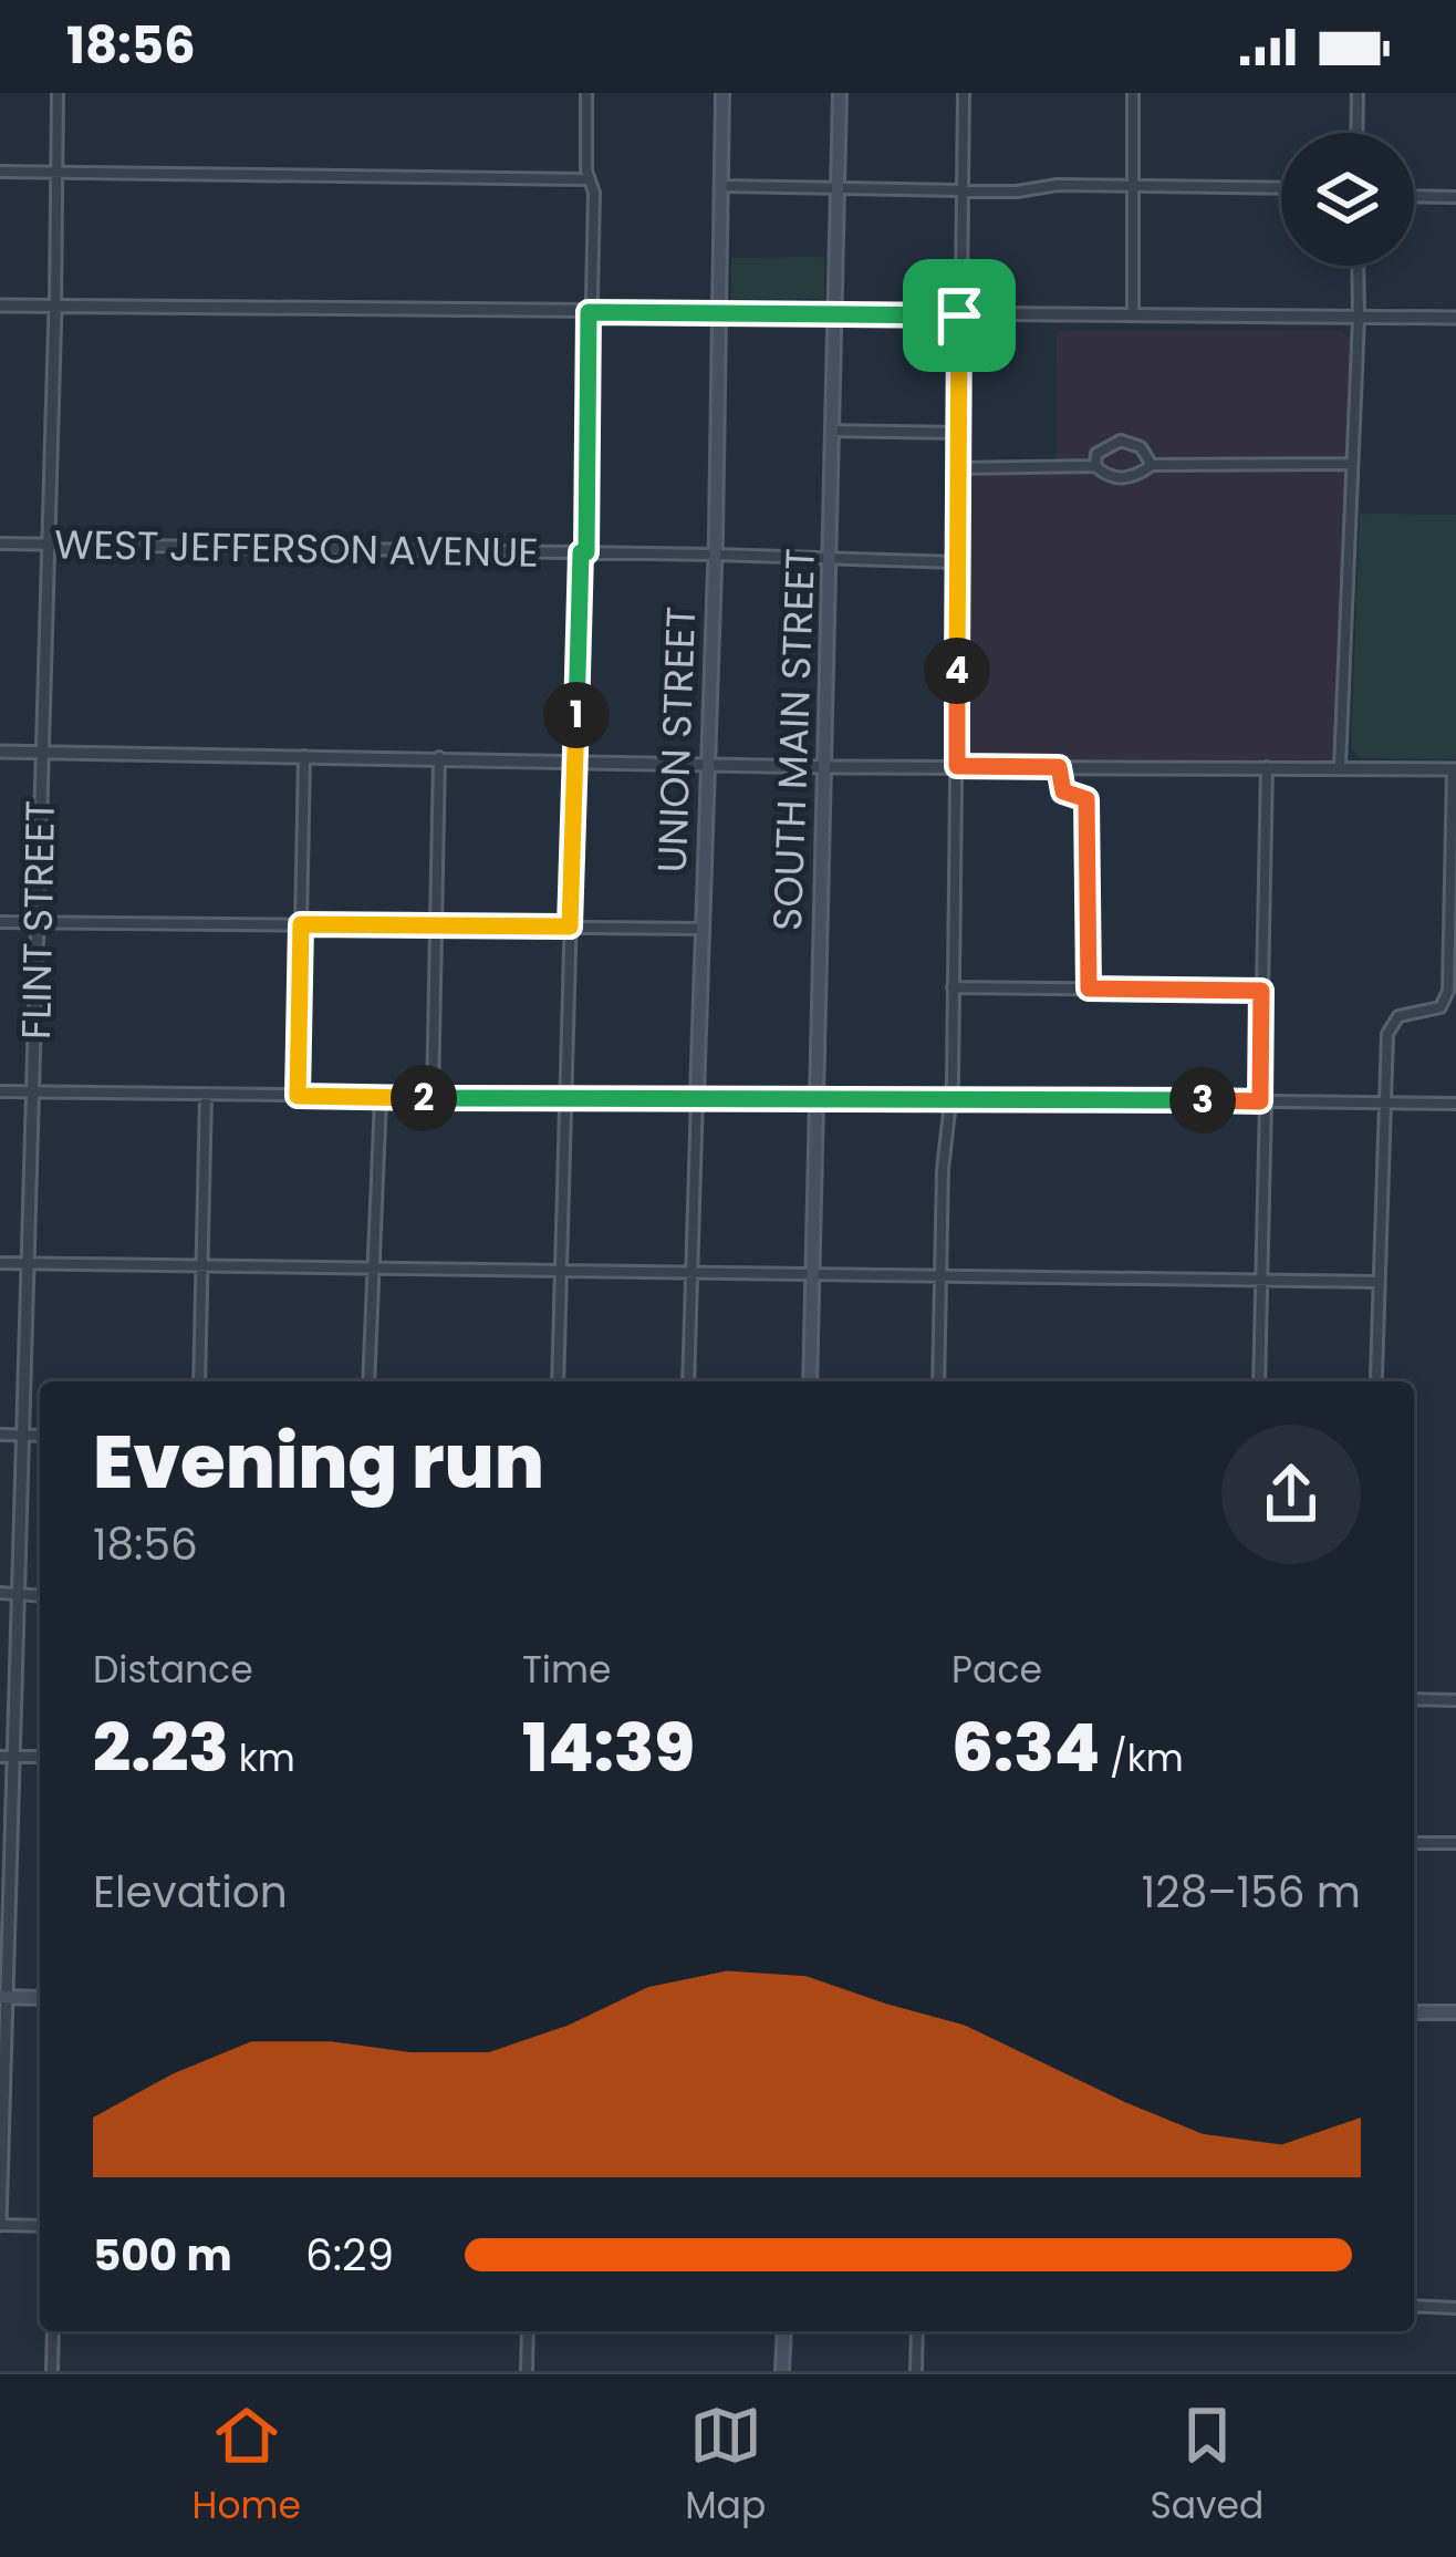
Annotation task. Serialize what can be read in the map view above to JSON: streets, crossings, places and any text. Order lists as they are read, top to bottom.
{
  "streets": {
    "main road": ["UNION STREET", "SOUTH MAIN STREET"],
    "street": ["WEST JEFFERSON AVENUE", "FLINT STREET"]
  },
  "crossings": [
    ["WEST JEFFERSON AVENUE", "UNION STREET"],
    ["WEST JEFFERSON AVENUE", "SOUTH MAIN STREET"],
    ["WEST JEFFERSON AVENUE", "FLINT STREET"]
  ],
  "page": {
    "status": "18:56",
    "pins": [
      "4",
      "1",
      "2",
      "3"
    ],
    "heading": ["Evening run", "18:56"],
    "stats": [
      ["Distance", "2.23 km"],
      ["Time", "14:39"],
      ["Pace", "6:34 /km"]
    ],
    "chart": ["Elevation", "128–156 m"],
    "list": [
      {
        "name": "500 m",
        "note": "6:29"
      }
    ],
    "tabs": ["Home", "Map", "Saved"]
  }
}
